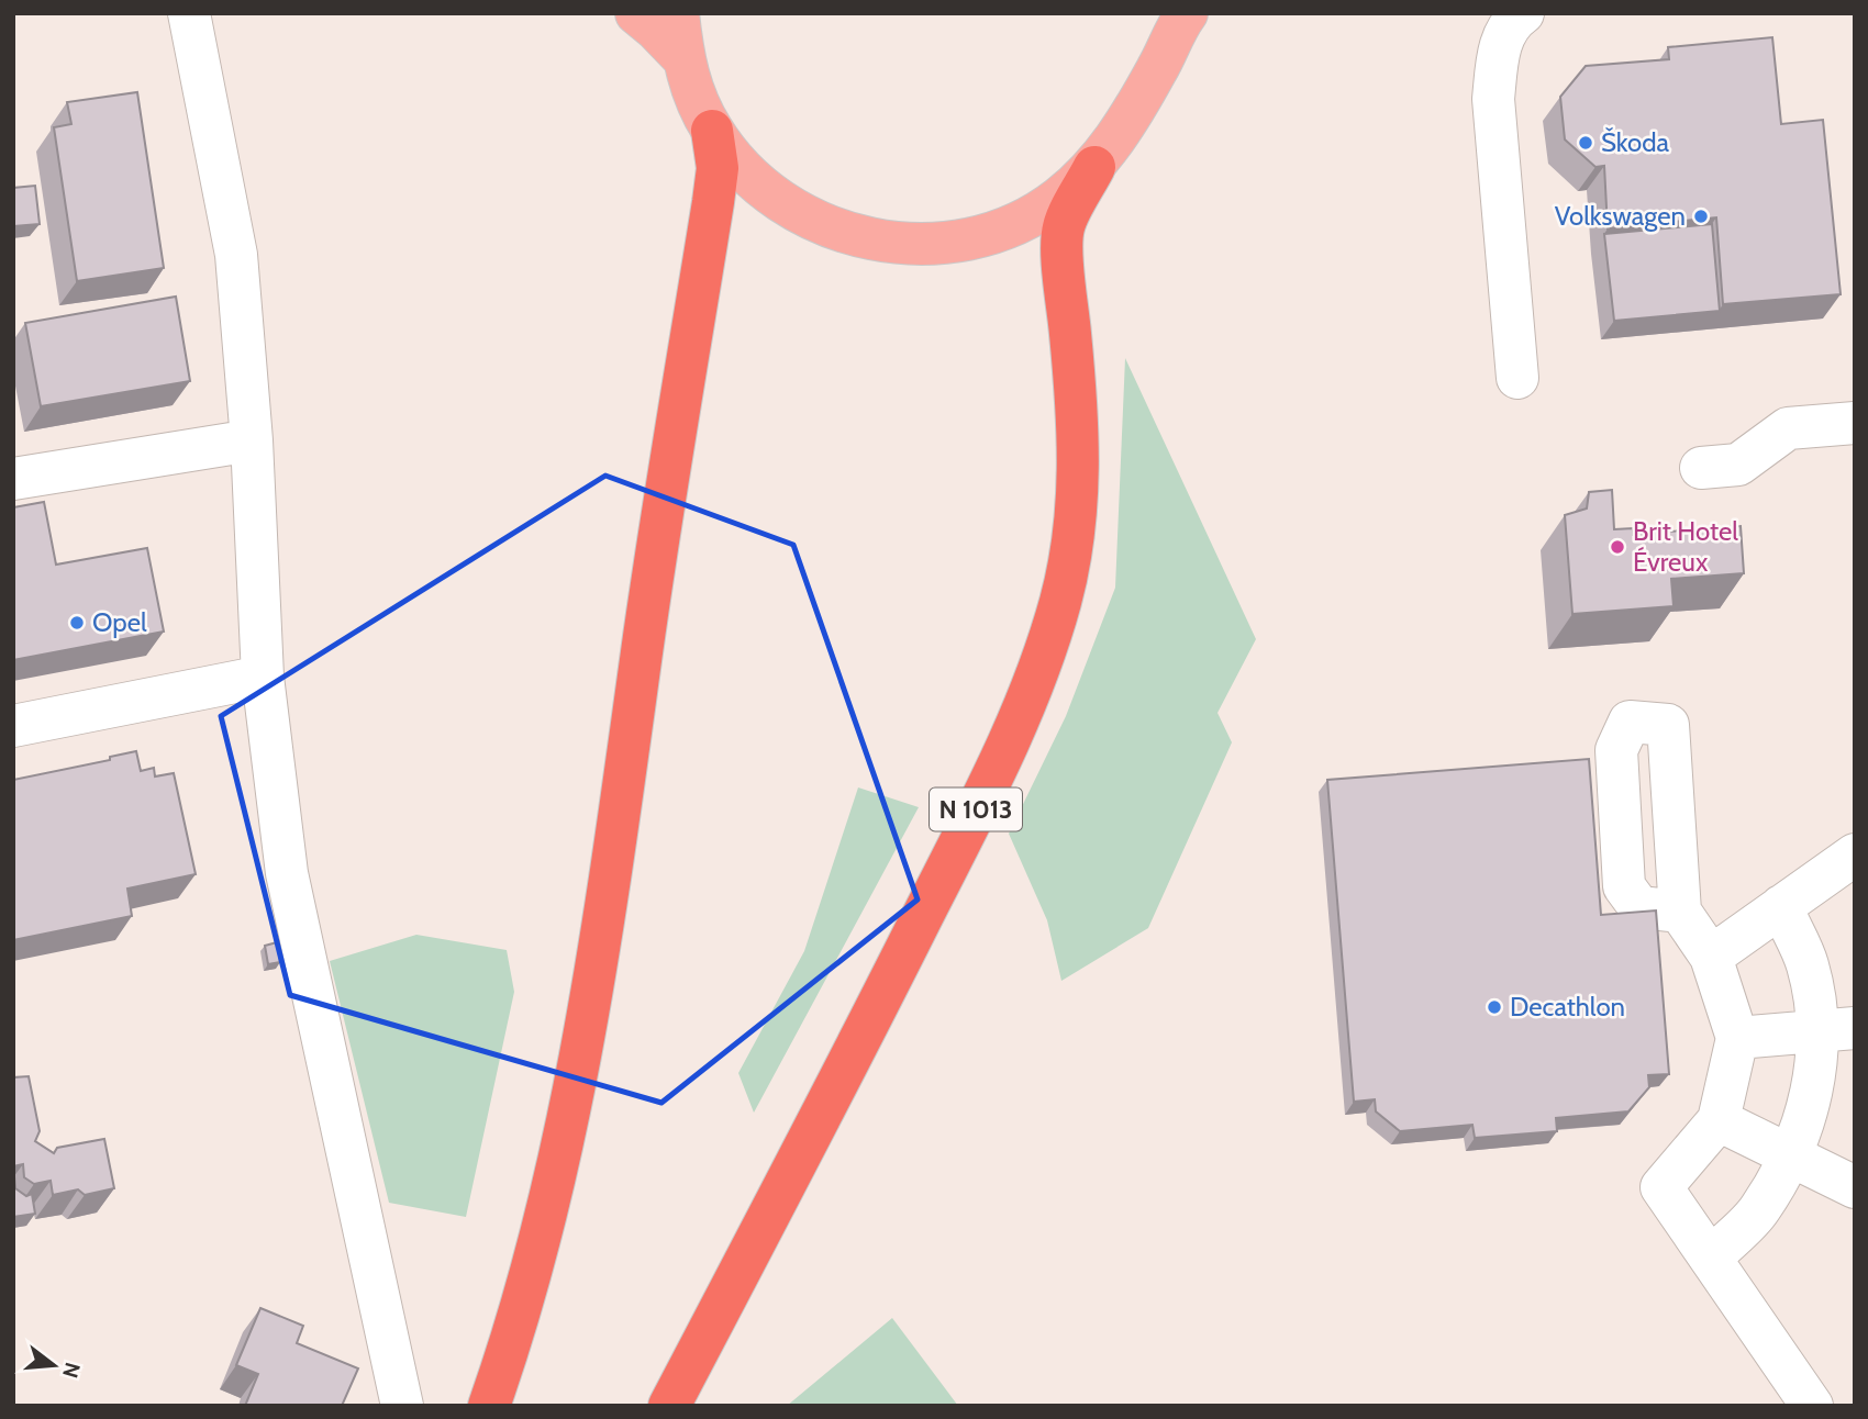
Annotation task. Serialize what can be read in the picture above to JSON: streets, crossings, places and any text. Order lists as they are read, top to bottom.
{
  "streets": {
    "highway": ["N 1013"]
  },
  "places": [
    "Škoda",
    "Volkswagen",
    "Brit Hotel Évreux",
    "Opel",
    "Decathlon"
  ],
  "north": "right"
}
